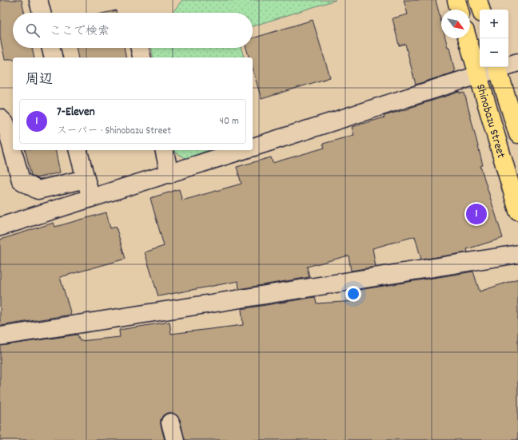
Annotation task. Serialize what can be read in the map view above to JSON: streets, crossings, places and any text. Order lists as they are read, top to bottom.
{
  "streets": {
    "main road": ["Shinobazu Street"]
  },
  "north": "bottom right",
  "page": {
    "map_buttons": ["+", "−"],
    "search": "ここで検索",
    "heading": "周辺",
    "list": [
      {
        "mark": "1",
        "name": "7-Eleven",
        "note": "スーパー · Shinobazu Street",
        "value": "40 m"
      }
    ],
    "pins": "1"
  }
}
